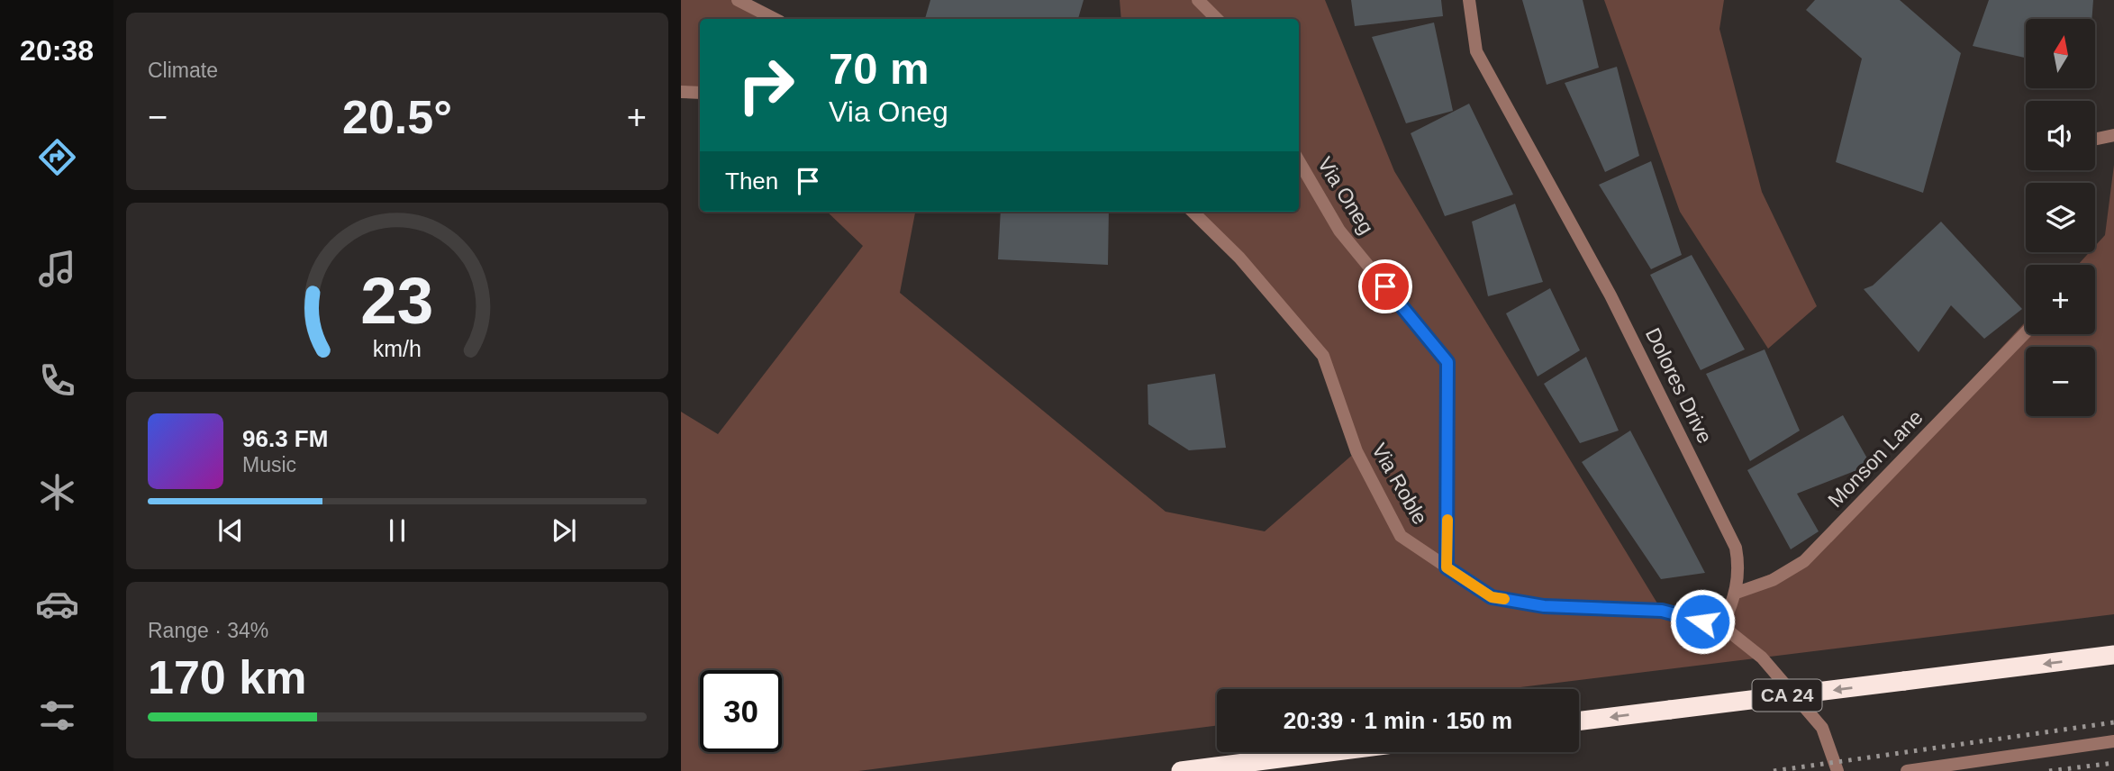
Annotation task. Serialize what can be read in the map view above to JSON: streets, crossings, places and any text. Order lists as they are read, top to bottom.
{
  "streets": {
    "highway": ["CA 24"],
    "street": [
      "Via Oneg",
      "Dolores Drive",
      "Monson Lane",
      "Via Roble"
    ]
  },
  "crossings": [
    ["Via Oneg", "Via Roble"],
    ["Dolores Drive", "Monson Lane"],
    ["Dolores Drive", "Via Roble"]
  ],
  "north": "top",
  "page": {
    "tabs": "20:38",
    "tile": [
      "Climate",
      ["Range · 34%", "170 km"]
    ],
    "map_buttons": ["+", "−"],
    "turn": ["70 m", "Via Oneg"],
    "heat": ["−", "20.5°", "+"],
    "then": "Then",
    "song": ["96.3 FM", "Music"],
    "limit": "30",
    "trip": "20:39 · 1 min · 150 m",
    "gauge": ["23", "km/h"]
  }
}
